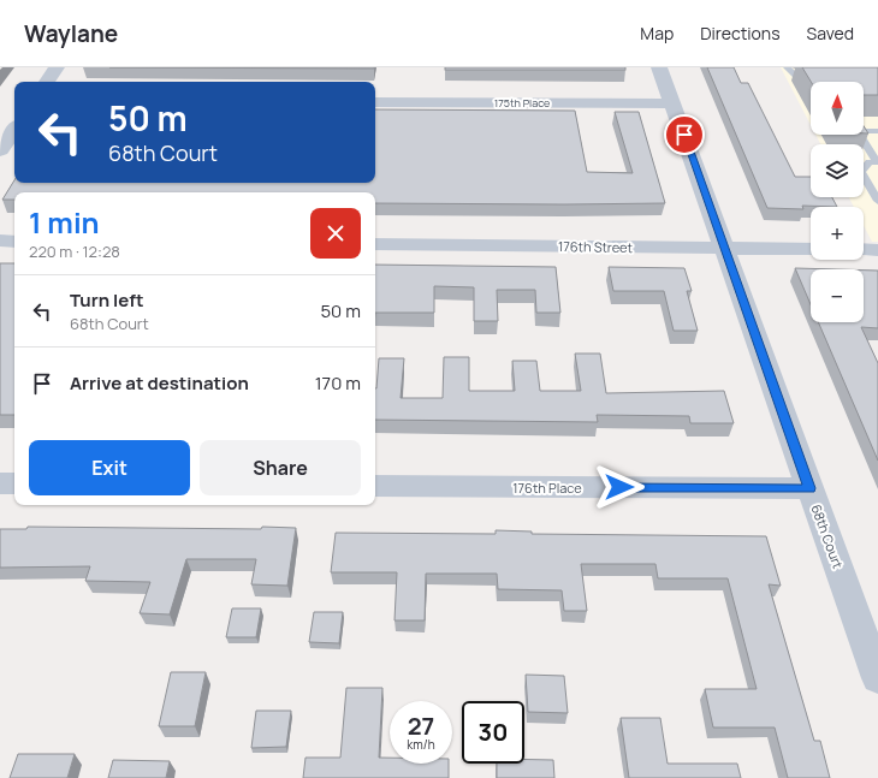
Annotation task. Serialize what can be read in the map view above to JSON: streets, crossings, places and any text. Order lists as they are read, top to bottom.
{
  "streets": {
    "street": [
      "175th Place",
      "176th Street",
      "176th Place",
      "68th Court"
    ]
  },
  "crossings": [
    ["175th Place", "68th Court"],
    ["176th Street", "68th Court"],
    ["176th Place", "68th Court"]
  ],
  "north": "top",
  "page": {
    "header": "Waylane",
    "nav": ["Map", "Directions", "Saved"],
    "map_buttons": ["+", "−"],
    "turn": ["50 m", "68th Court"],
    "heading": ["1 min", "220 m · 12:28"],
    "list": [
      {
        "name": "Turn left",
        "note": "68th Court",
        "value": "50 m"
      },
      {
        "name": "Arrive at destination",
        "value": "170 m"
      }
    ],
    "buttons": ["Exit", "Share"],
    "speed": "27 km/h",
    "limit": "30"
  }
}
